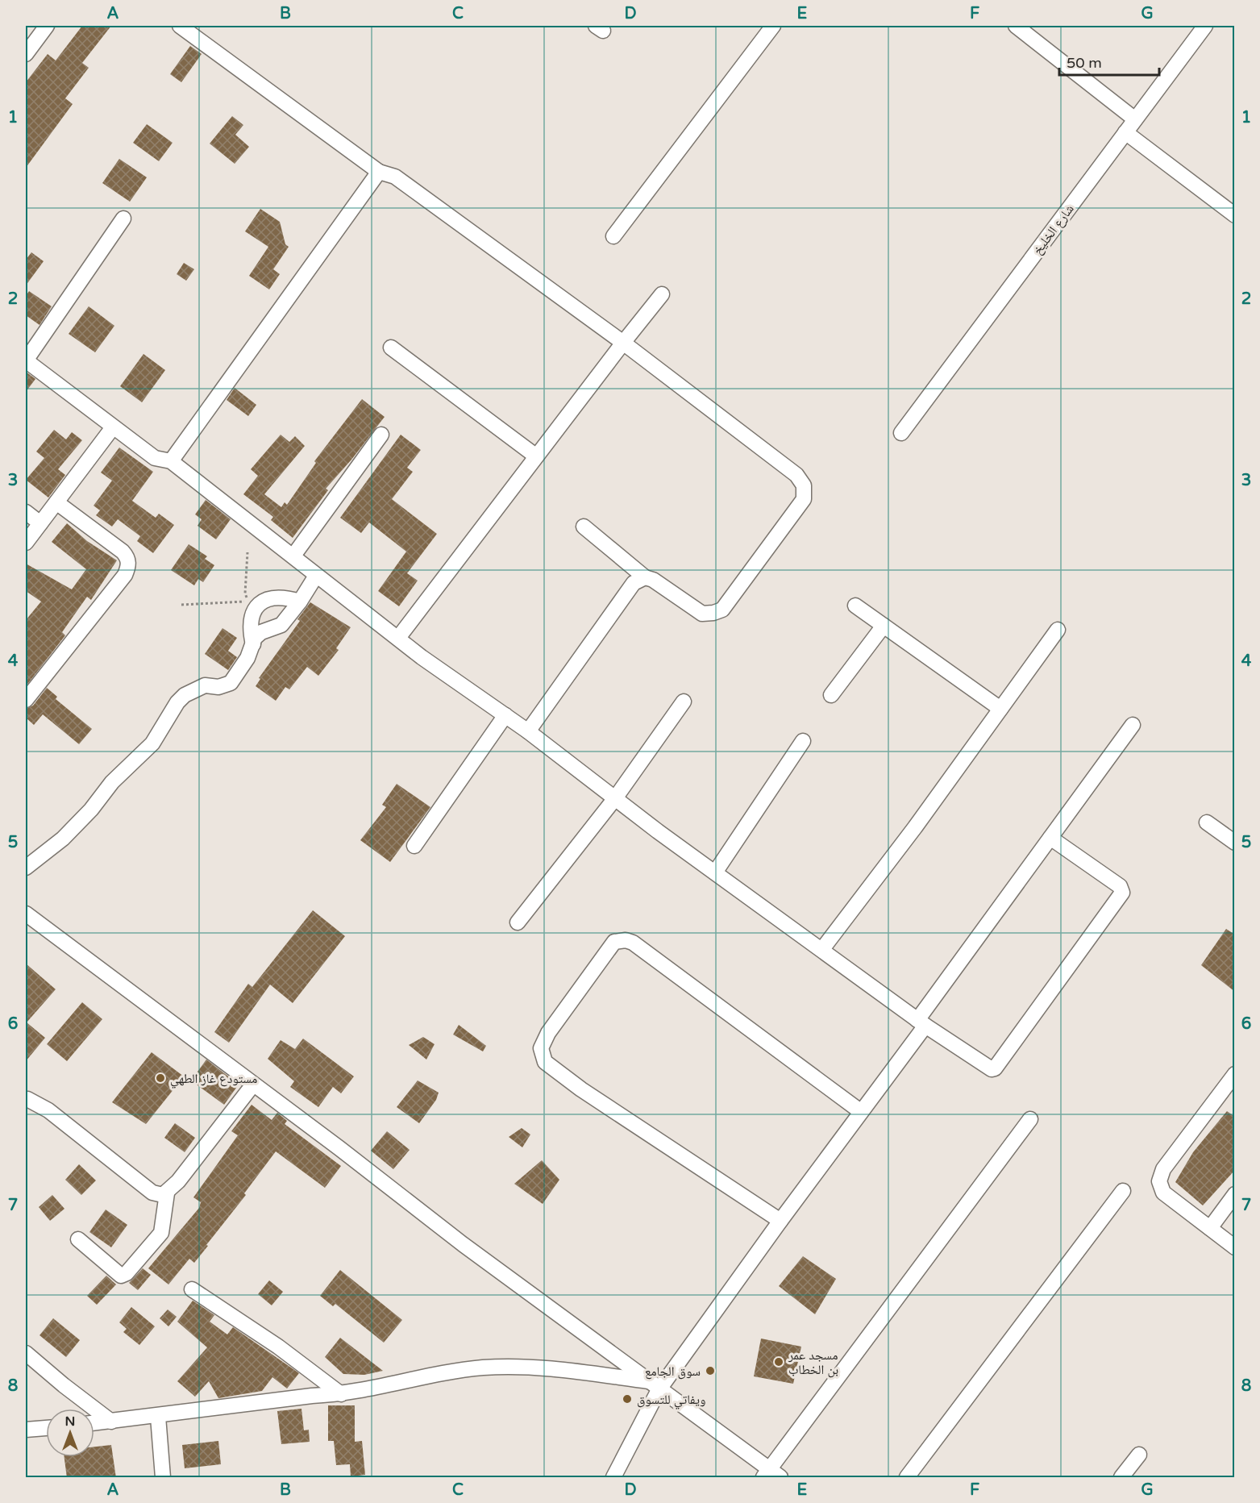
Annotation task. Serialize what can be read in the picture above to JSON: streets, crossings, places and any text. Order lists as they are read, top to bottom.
{
  "streets": {
    "street": ["شارع الخليخ"]
  },
  "places": [
    "مستودع غاز الطهي",
    "مسجد عمر بن الخطاب",
    "سوق الجامع",
    "ويفاتي للتسوق"
  ],
  "scale_bar": "50 m",
  "north": "top",
  "grid": {
    "columns": [
      "A",
      "B",
      "C",
      "D",
      "E",
      "F",
      "G"
    ],
    "rows": [
      "1",
      "2",
      "3",
      "4",
      "5",
      "6",
      "7",
      "8"
    ]
  }
}
